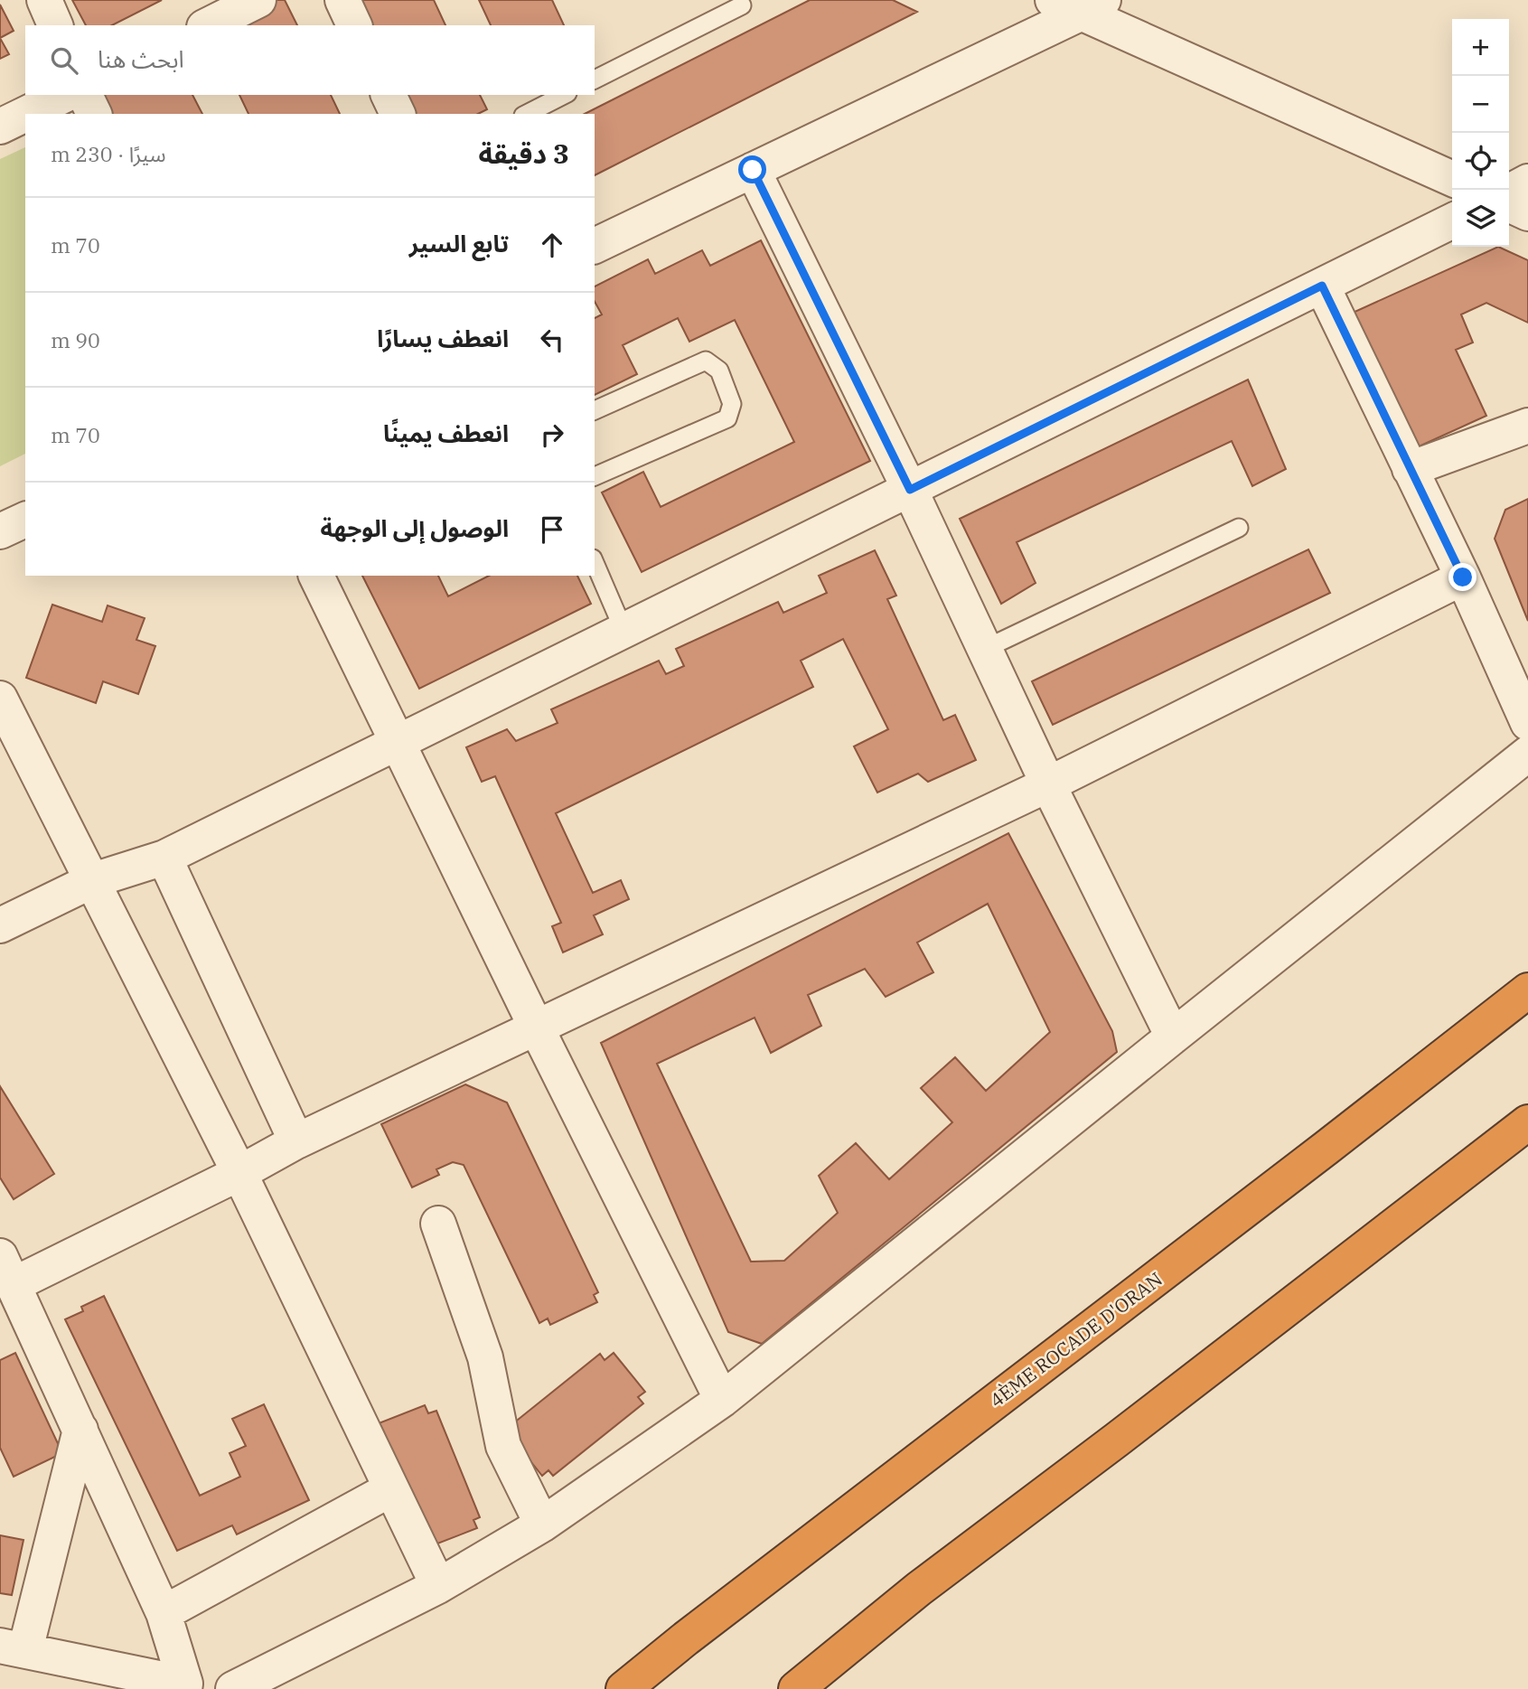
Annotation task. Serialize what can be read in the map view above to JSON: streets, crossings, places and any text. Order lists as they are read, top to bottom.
{
  "streets": {
    "highway": ["4ÈME ROCADE D'ORAN"]
  },
  "page": {
    "map_buttons": ["+", "−"],
    "search": "ابحث هنا",
    "heading": ["3 دقيقة", "سيرًا · 230 m"],
    "list": [
      ["تابع السير", "70 m"],
      ["انعطف يسارًا", "90 m"],
      ["انعطف يمينًا", "70 m"],
      "الوصول إلى الوجهة"
    ]
  }
}
